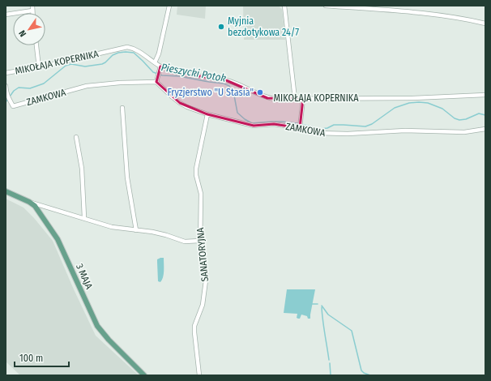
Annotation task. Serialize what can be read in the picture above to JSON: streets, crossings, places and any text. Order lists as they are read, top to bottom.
{
  "streets": {
    "main road": ["3 MAJA"],
    "street": ["MIKOŁAJA KOPERNIKA", "ZAMKOWA", "SANATORYJNA"]
  },
  "crossings": [
    ["ZAMKOWA", "SANATORYJNA"]
  ],
  "water": ["Pieszycki Potok"],
  "places": ["Myjnia bezdotykowa 24/7", "Fryzjerstwo \"U Stasia\""],
  "scale_bar": "100 m",
  "north": "bottom left"
}
